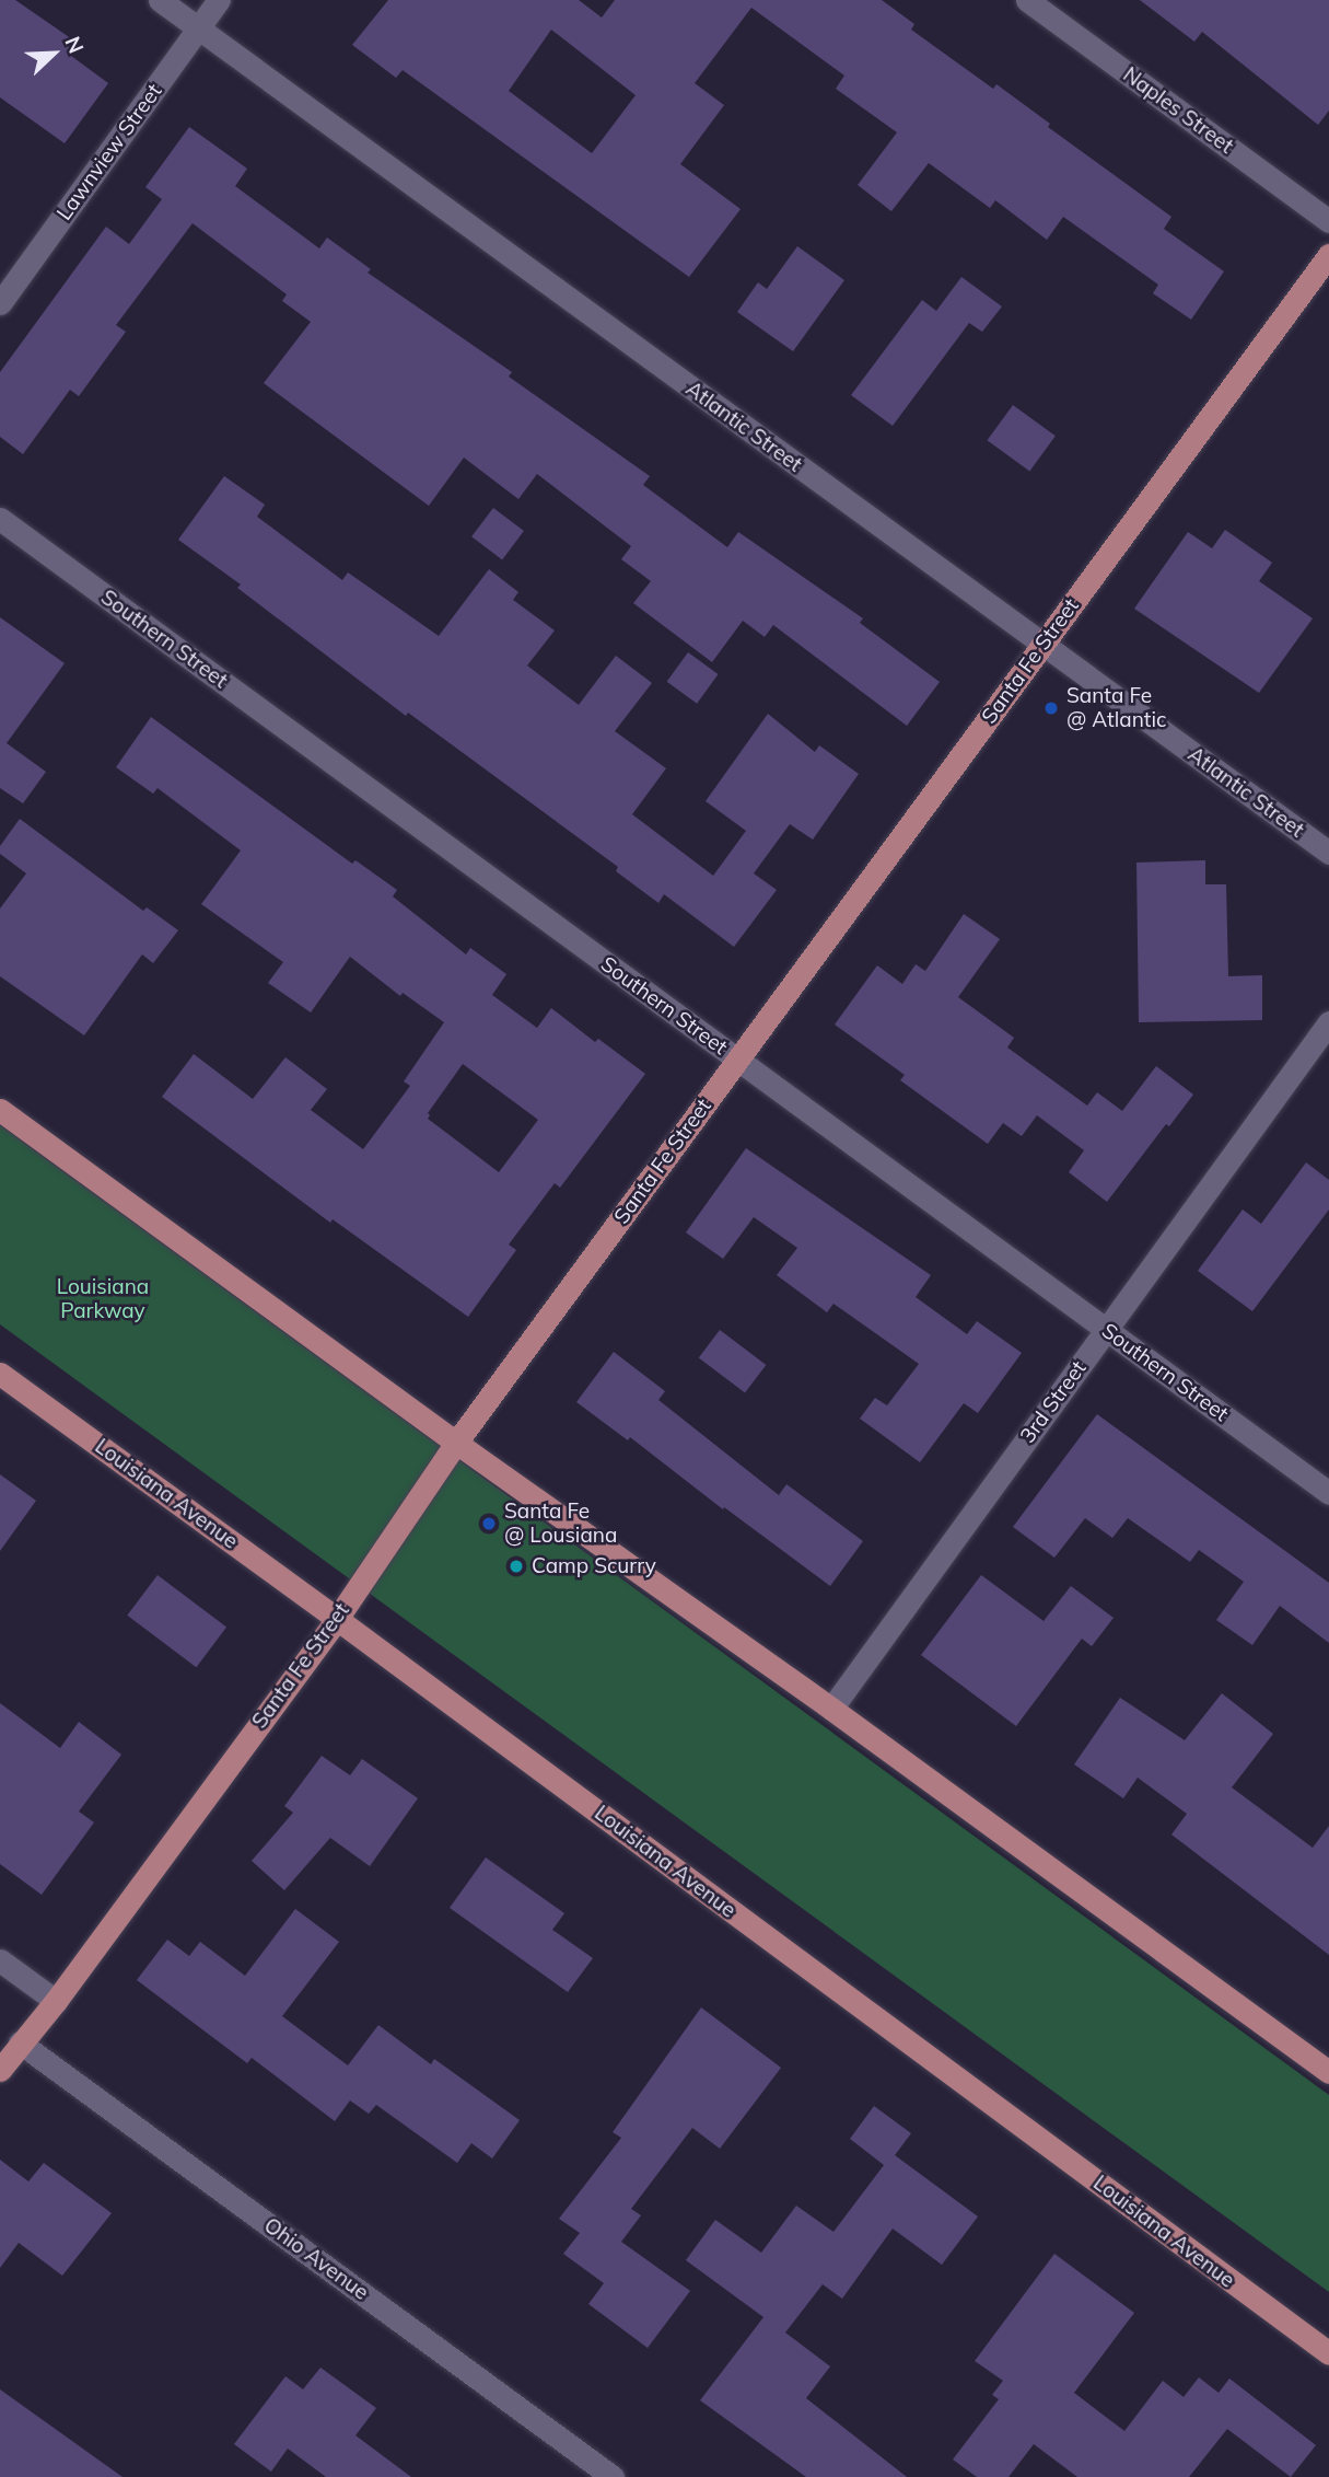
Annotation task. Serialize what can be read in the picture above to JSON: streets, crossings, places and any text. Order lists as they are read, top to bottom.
{
  "streets": {
    "main road": ["Santa Fe Street", "Louisiana Avenue"],
    "street": [
      "Naples Street",
      "Lawnview Street",
      "Atlantic Street",
      "Southern Street",
      "3rd Street",
      "Ohio Avenue"
    ]
  },
  "crossings": [
    ["Lawnview Street", "Atlantic Street"],
    ["Atlantic Street", "Santa Fe Street"],
    ["Southern Street", "Santa Fe Street"],
    ["Southern Street", "3rd Street"],
    ["Santa Fe Street", "Louisiana Avenue"],
    ["Santa Fe Street", "Ohio Avenue"]
  ],
  "parks": ["Louisiana Parkway"],
  "places": ["Santa Fe @ Atlantic", "Santa Fe @ Lousiana", "Camp Scurry"],
  "north": "top right"
}
